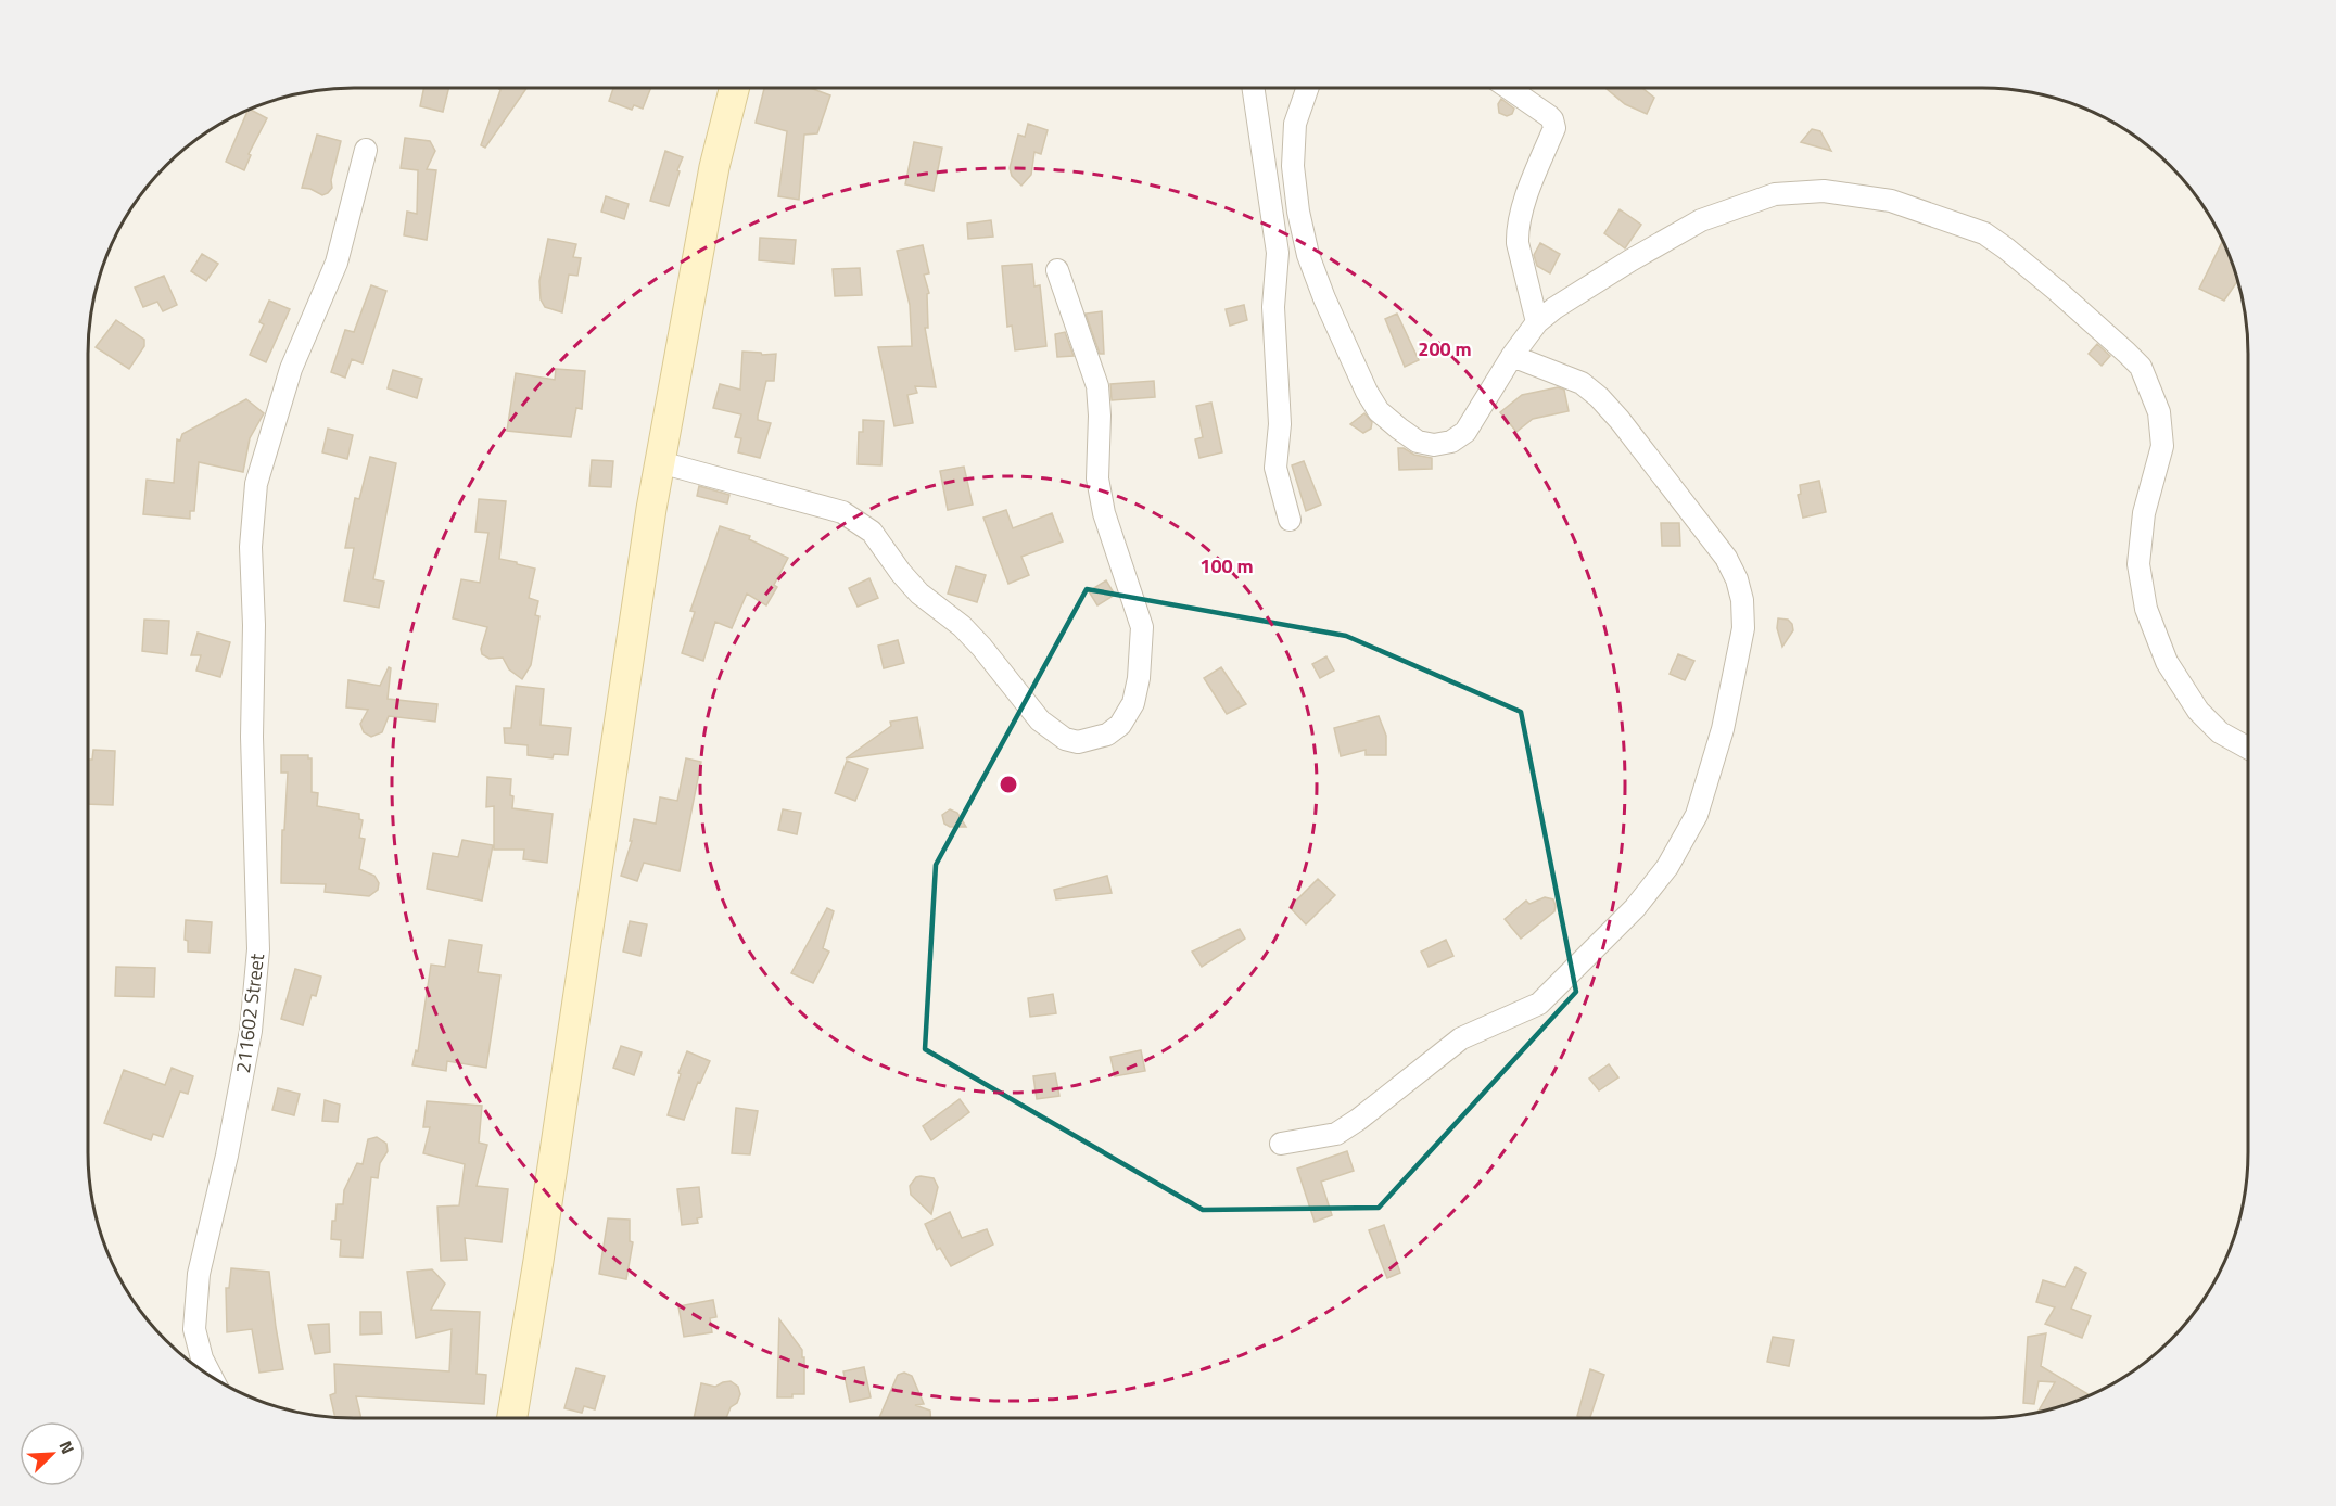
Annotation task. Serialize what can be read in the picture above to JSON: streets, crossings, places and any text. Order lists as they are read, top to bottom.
{
  "streets": {
    "street": ["211602 Street"]
  },
  "north": "top right",
  "rings": ["200 m", "100 m"]
}
